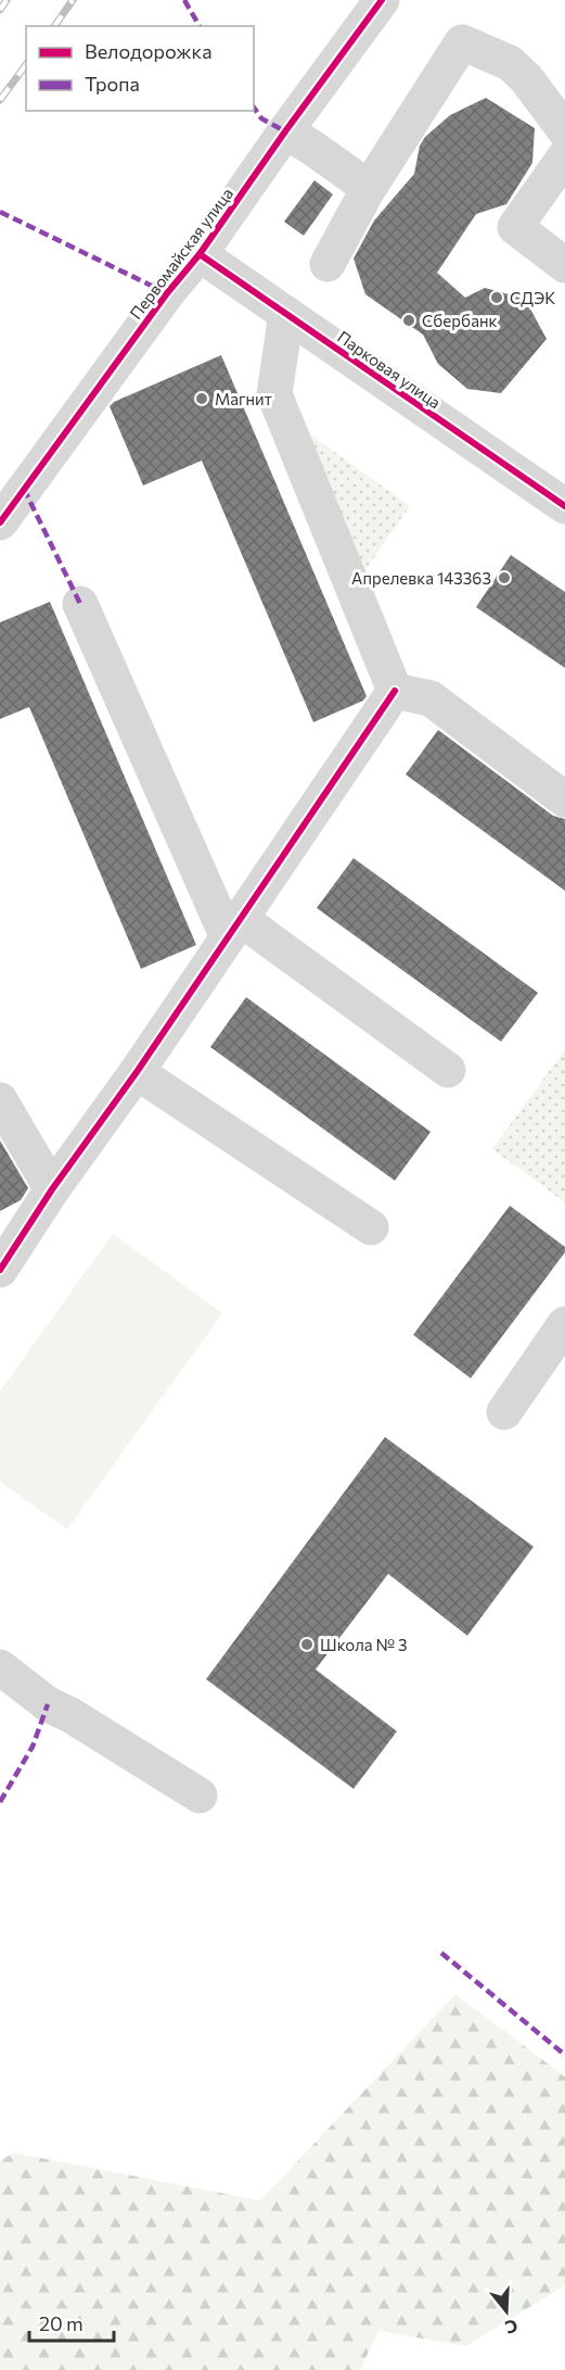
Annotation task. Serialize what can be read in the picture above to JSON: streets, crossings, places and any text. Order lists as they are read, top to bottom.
{
  "streets": {
    "street": ["Первомайская улица", "Парковая улица"]
  },
  "crossings": [
    ["Первомайская улица", "Парковая улица"]
  ],
  "places": [
    "СДЭК",
    "Сбербанк",
    "Магнит",
    "Апрелевка 143363",
    "Школа № 3"
  ],
  "legend": ["Велодорожка", "Тропа"],
  "scale_bar": "20 m",
  "north": "bottom"
}
